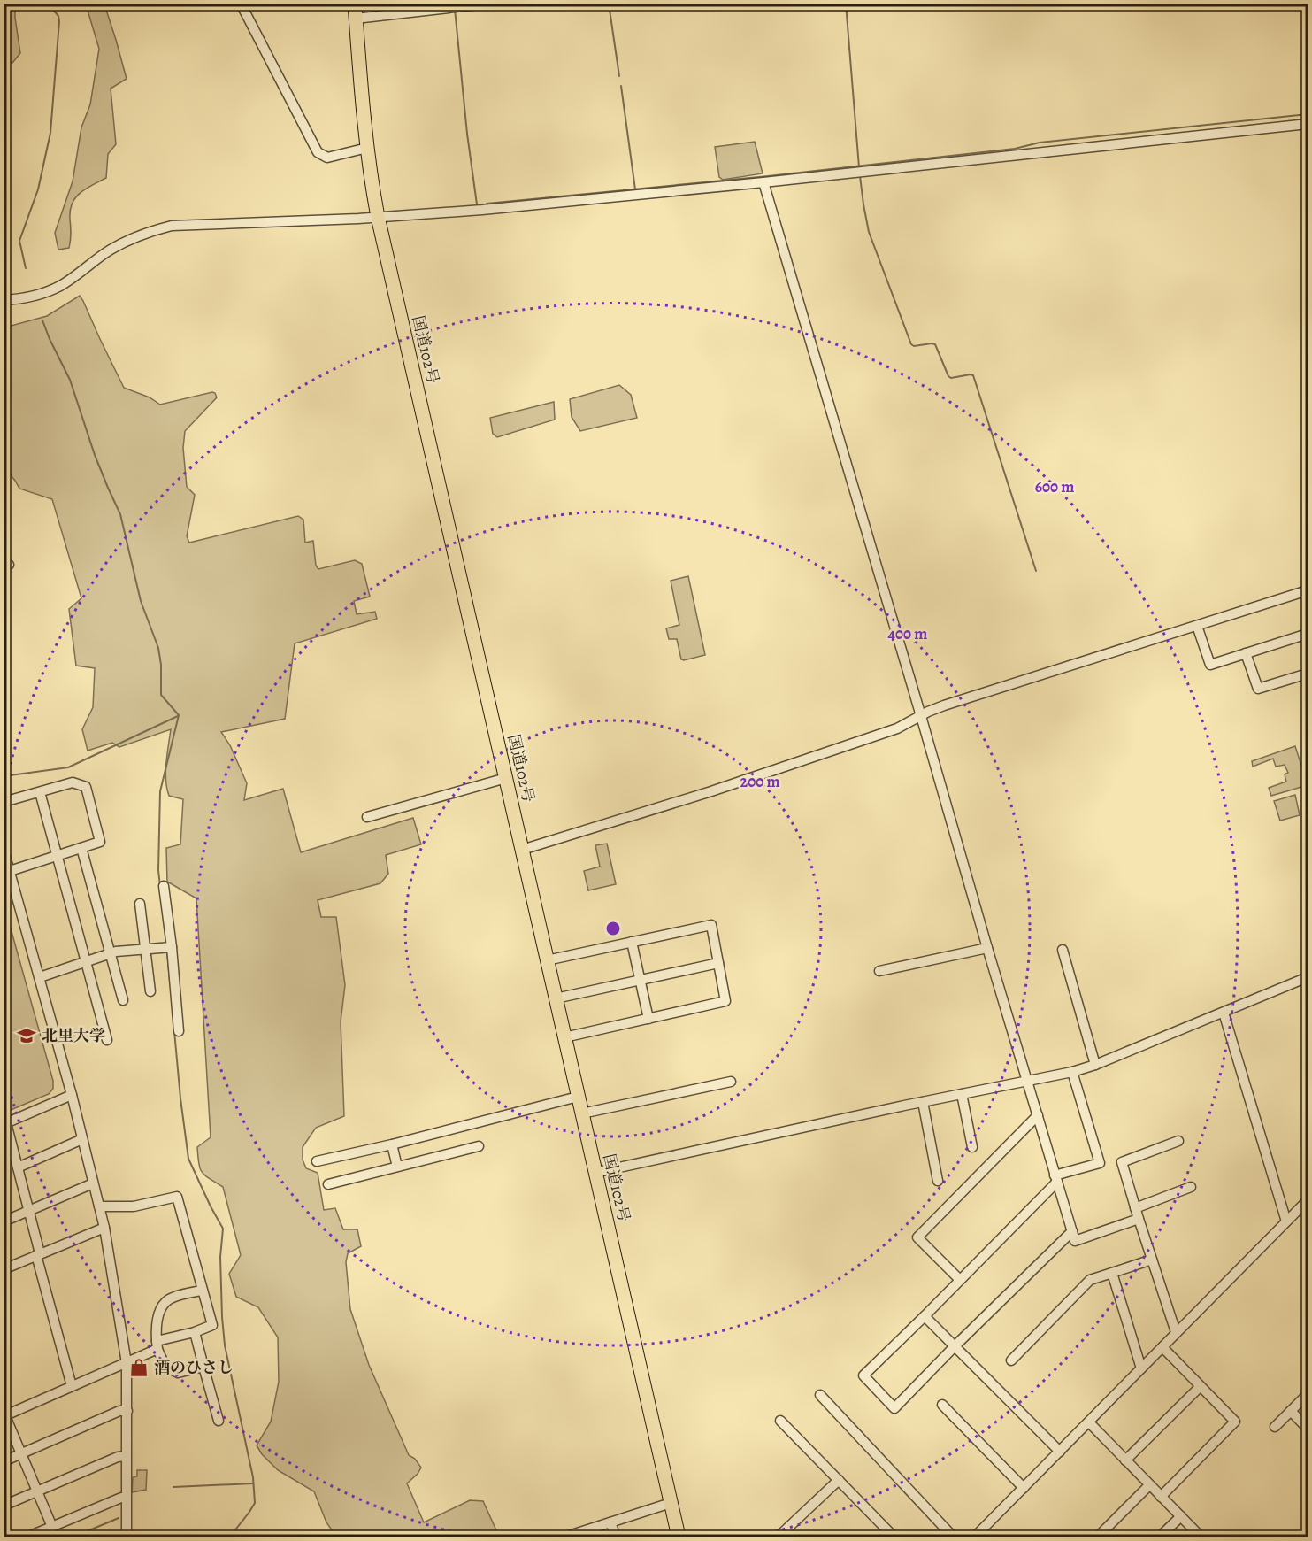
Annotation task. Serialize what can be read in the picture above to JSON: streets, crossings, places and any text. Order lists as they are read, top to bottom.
{
  "streets": {
    "highway": ["国道102号"]
  },
  "places": {
    "school or university": ["北里大学"],
    "shop": ["酒のひさし"]
  },
  "rings": ["600 m", "400 m", "200 m"]
}
